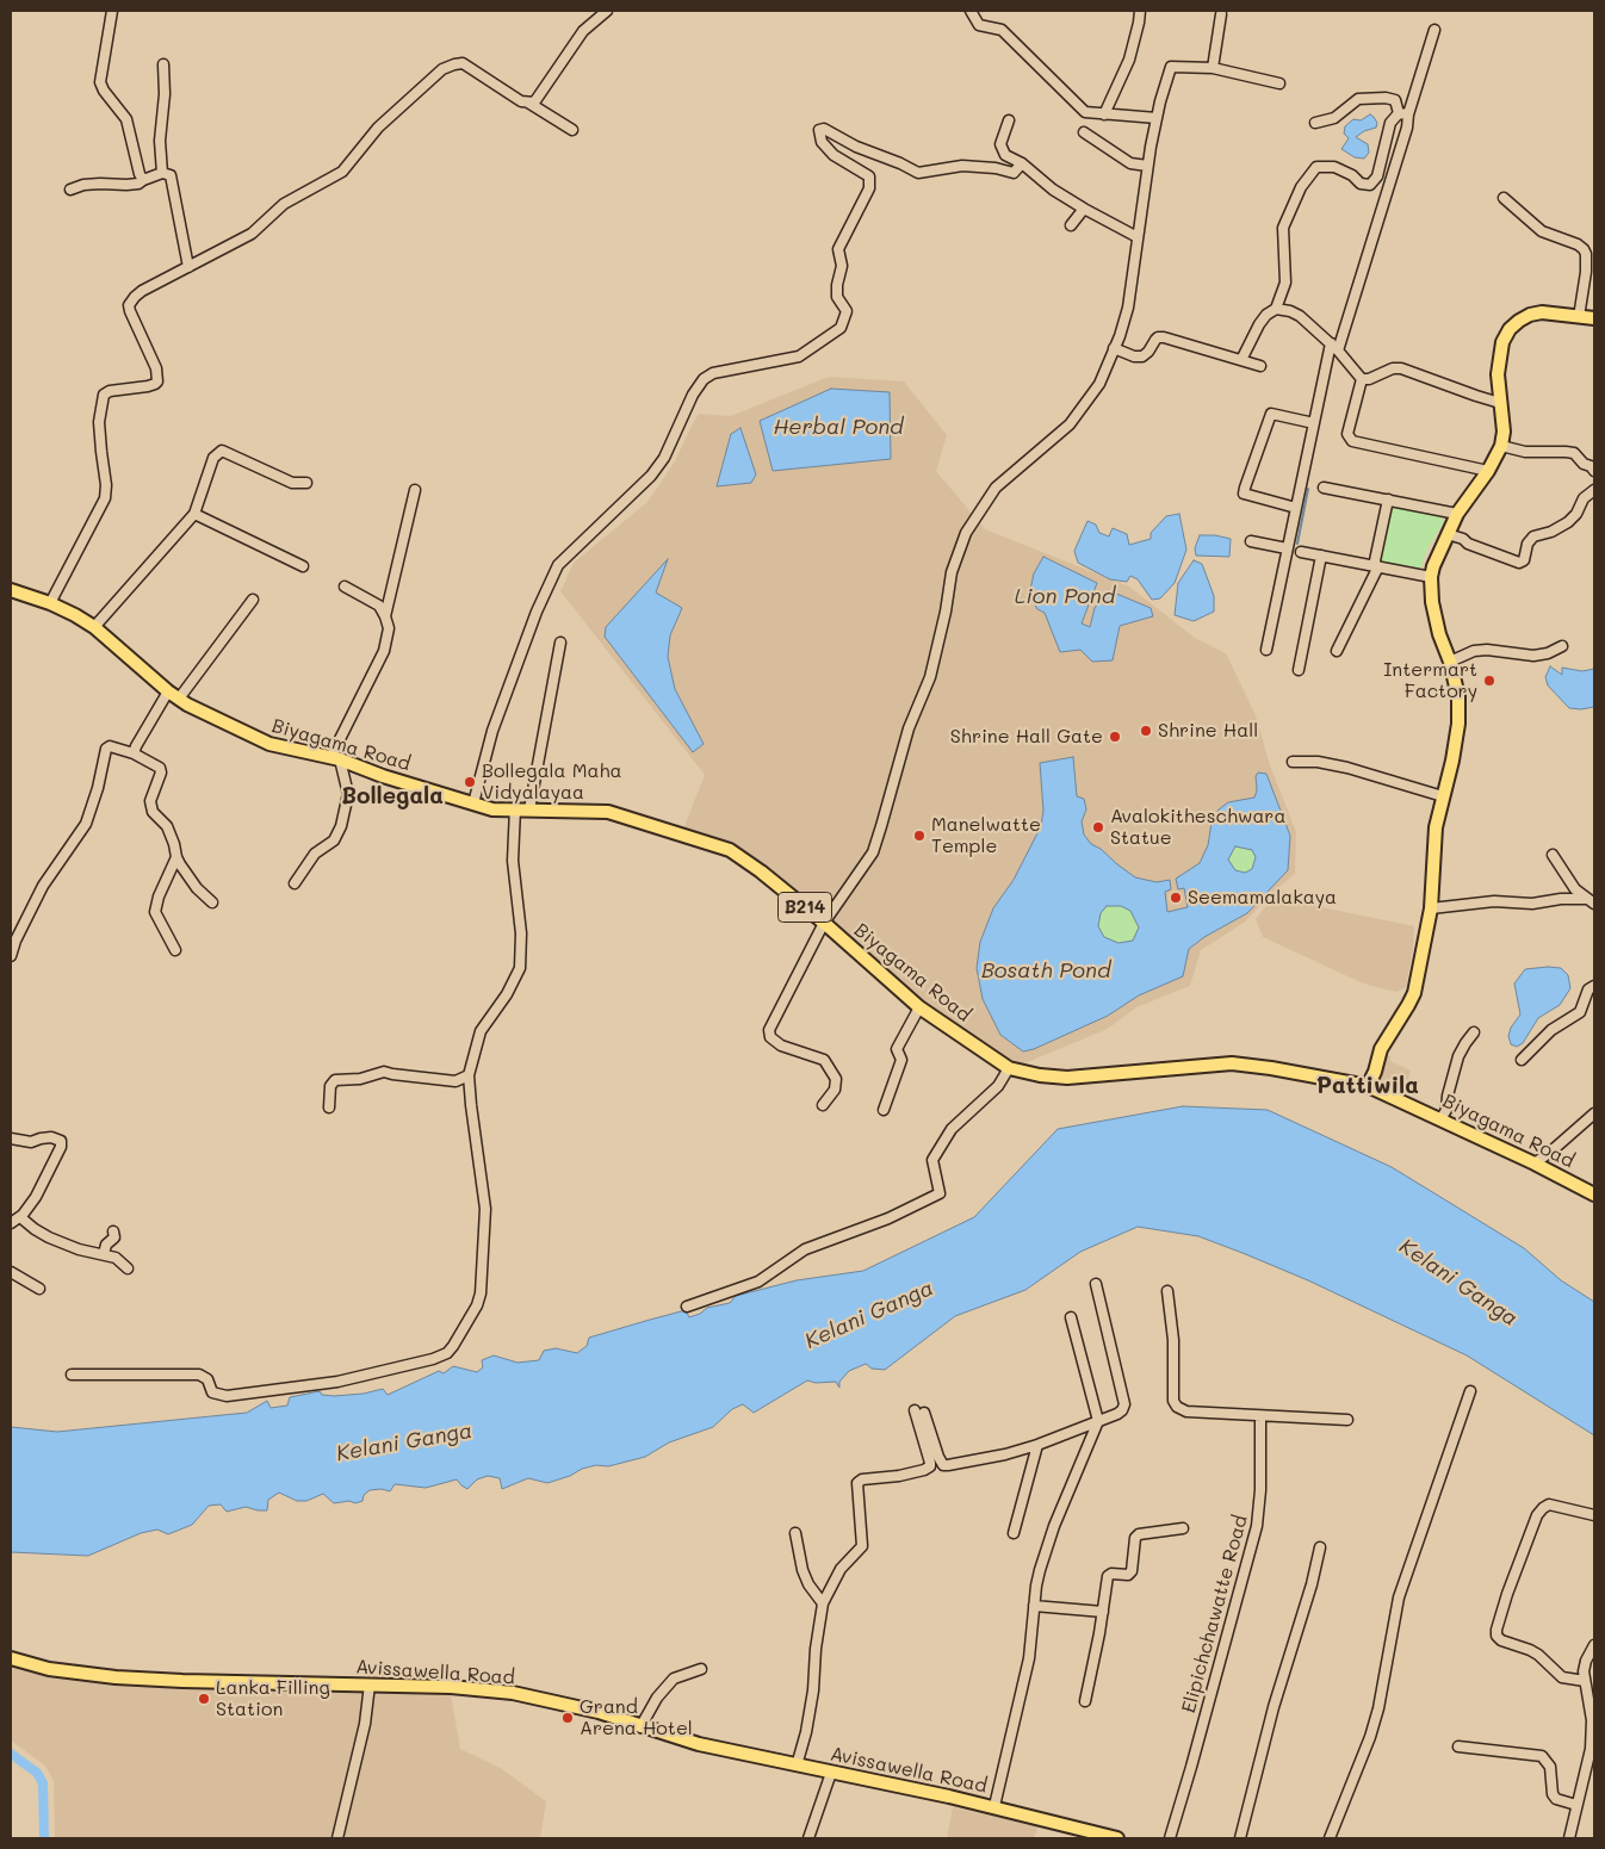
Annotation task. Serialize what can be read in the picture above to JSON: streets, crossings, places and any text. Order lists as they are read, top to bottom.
{
  "streets": {
    "main road": ["Biyagama Road", "B214", "Avissawella Road"],
    "street": ["Elipichchawatte Road"]
  },
  "districts": ["Bollegala", "Pattiwila"],
  "water": [
    "Herbal Pond",
    "Lion Pond",
    "Bosath Pond",
    "Kelani Ganga"
  ],
  "places": [
    "Intermart Factory",
    "Shrine Hall",
    "Shrine Hall Gate",
    "Bollegala Maha Vidyalayaa",
    "Avalokitheschwara Statue",
    "Manelwatte Temple",
    "Seemamalakaya",
    "Lanka Filling Station",
    "Grand Arena Hotel"
  ]
}
